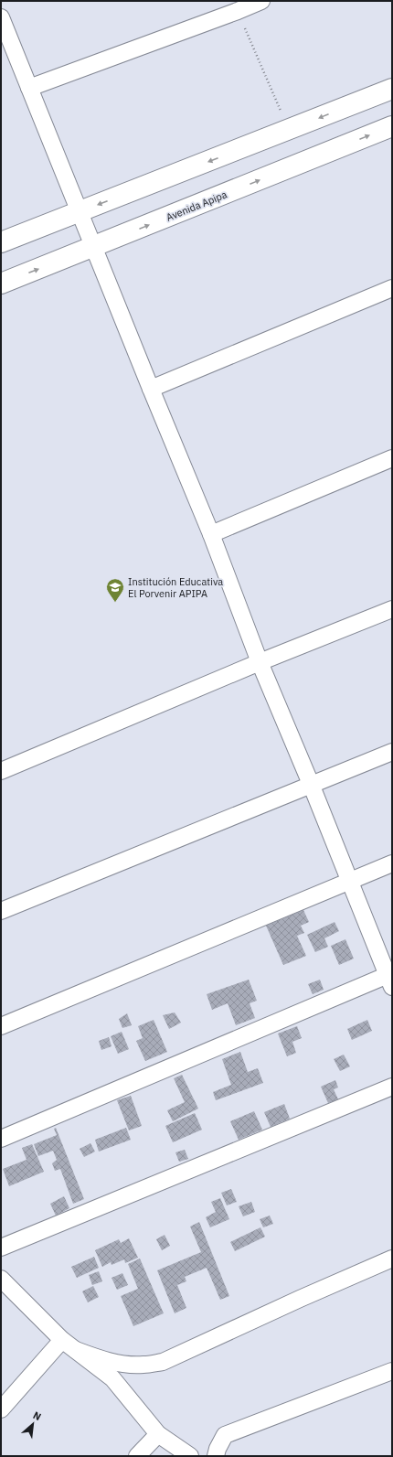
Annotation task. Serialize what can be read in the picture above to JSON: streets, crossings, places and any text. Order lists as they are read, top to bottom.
{
  "streets": {
    "street": ["Avenida Apipa"]
  },
  "places": {
    "school or university": ["Institución Educativa El Porvenir APIPA"]
  },
  "north": "top right"
}
